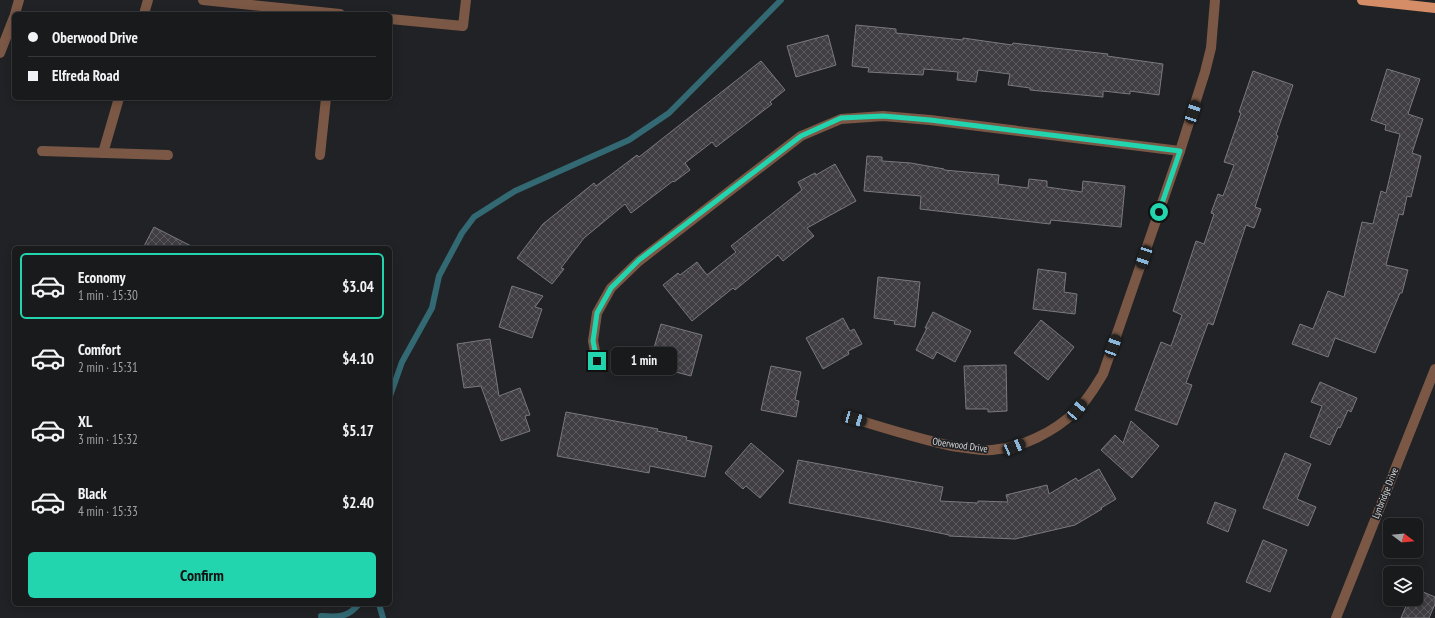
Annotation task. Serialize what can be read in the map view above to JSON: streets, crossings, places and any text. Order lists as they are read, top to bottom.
{
  "streets": {
    "street": ["Oberwood Drive", "Lynbridge Drive"]
  },
  "north": "right",
  "page": {
    "banner": ["Oberwood Drive", "Elfreda Road"],
    "list": [
      {
        "name": "Economy",
        "note": "1 min · 15:30",
        "value": "$3.04"
      },
      {
        "name": "Comfort",
        "note": "2 min · 15:31",
        "value": "$4.10"
      },
      {
        "name": "XL",
        "note": "3 min · 15:32",
        "value": "$5.17"
      },
      {
        "name": "Black",
        "note": "4 min · 15:33",
        "value": "$2.40"
      }
    ],
    "bubble": "1 min",
    "buttons": "Confirm"
  }
}
